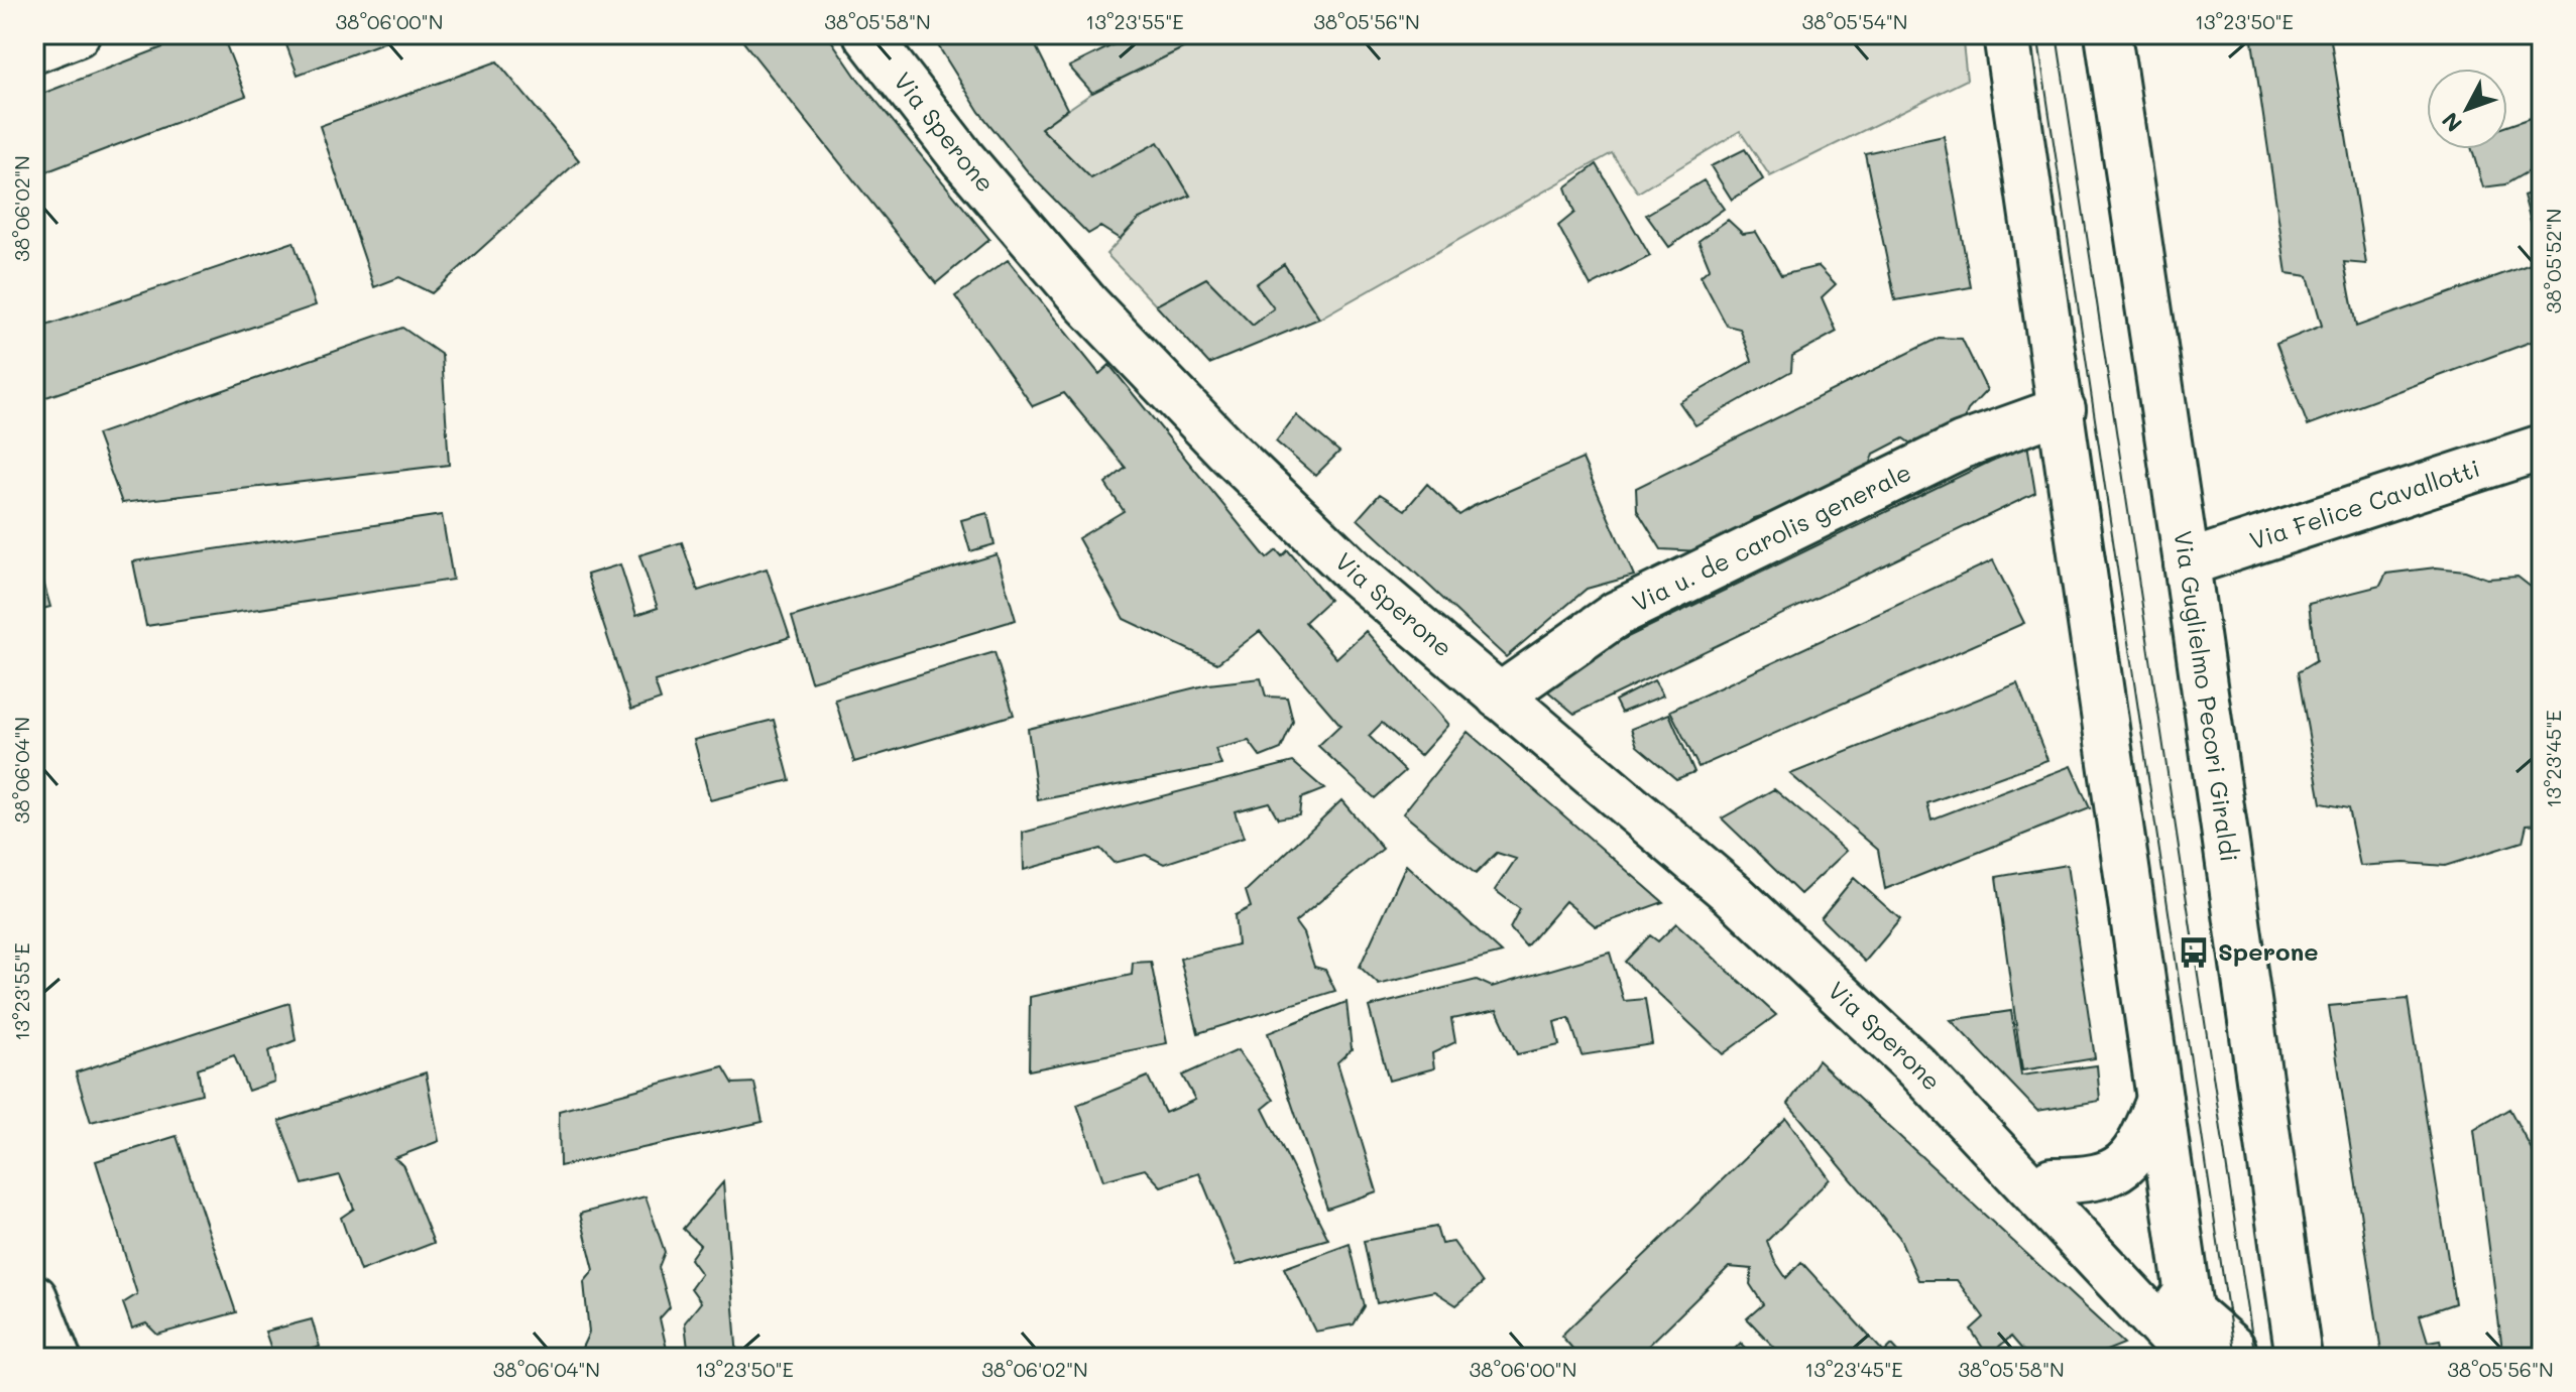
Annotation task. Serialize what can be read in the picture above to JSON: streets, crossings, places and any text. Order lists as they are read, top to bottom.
{
  "streets": {
    "street": [
      "Via Sperone",
      "Via Felice Cavallotti",
      "Via u. de carolis generale",
      "Via Guglielmo Pecori Giraldi"
    ]
  },
  "crossings": [
    ["Via Sperone", "Via u. de carolis generale"],
    ["Via Felice Cavallotti", "Via Guglielmo Pecori Giraldi"]
  ],
  "places": {
    "bus stop": ["Sperone"]
  },
  "north": "bottom left",
  "coordinates": [
    "38°06'00\"N",
    "38°05'58\"N",
    "13°23'55\"E",
    "38°05'56\"N",
    "38°05'54\"N",
    "13°23'50\"E",
    "38°06'02\"N",
    "38°05'52\"N",
    "13°23'45\"E",
    "38°06'04\"N"
  ]
}
